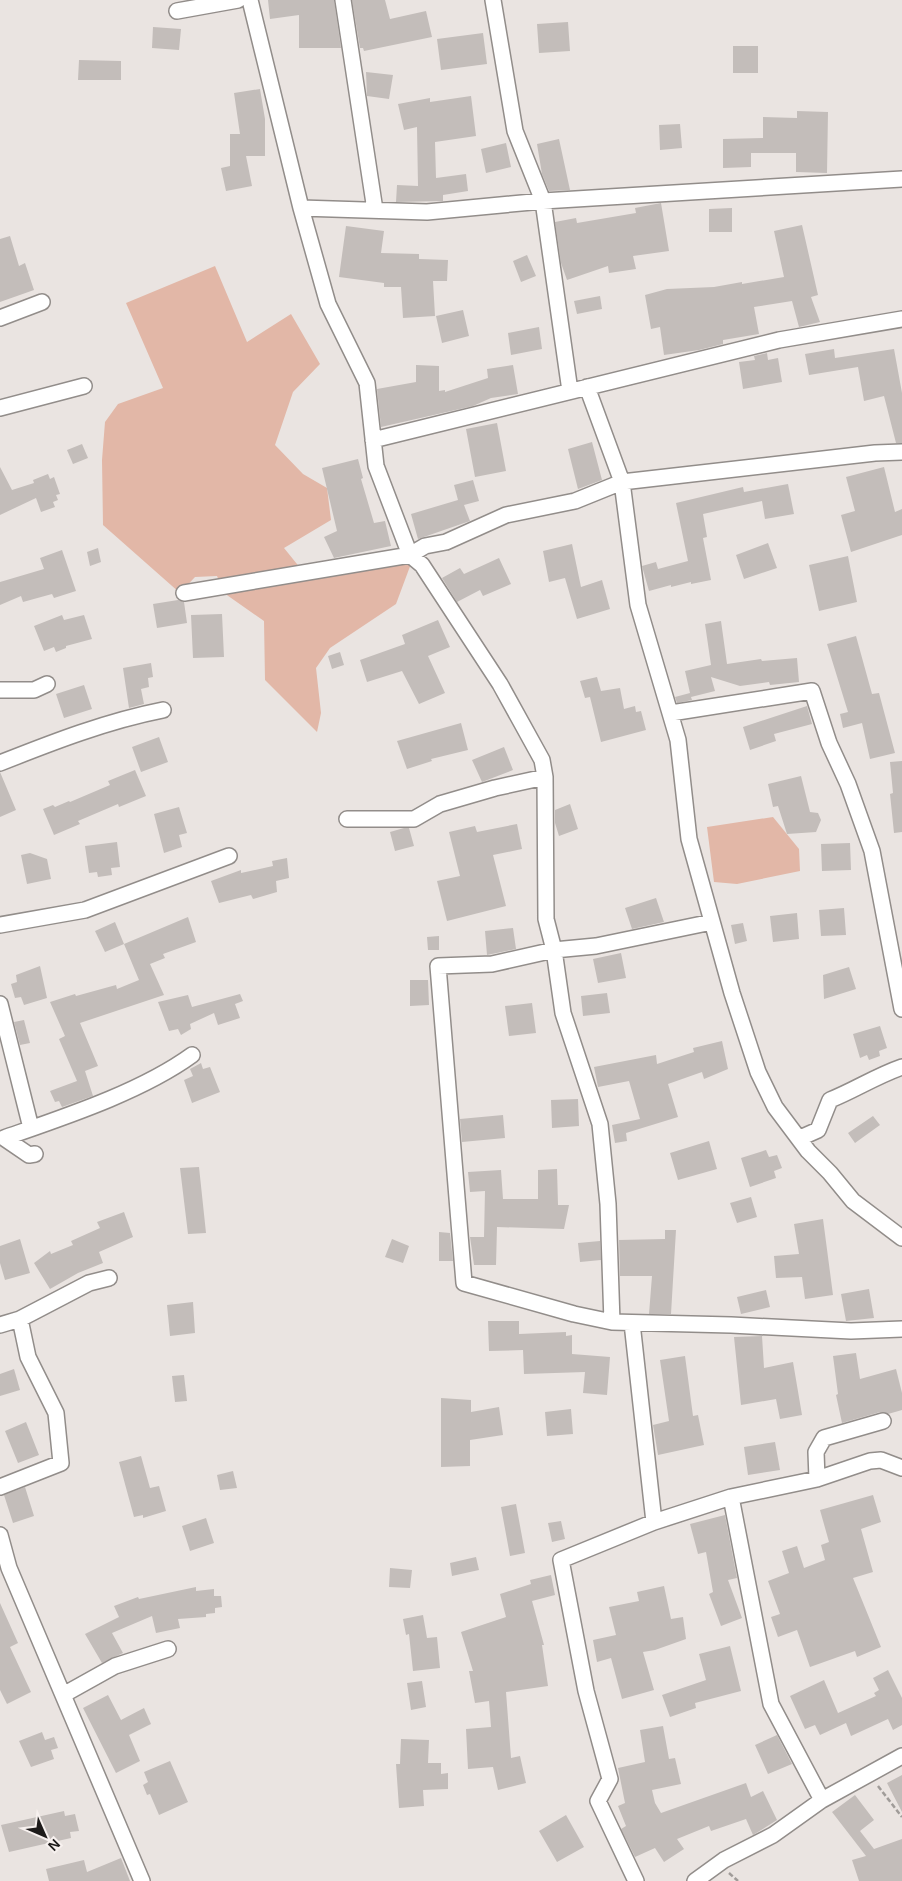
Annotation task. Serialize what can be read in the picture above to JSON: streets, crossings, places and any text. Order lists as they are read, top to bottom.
{
  "north": "bottom right"
}
